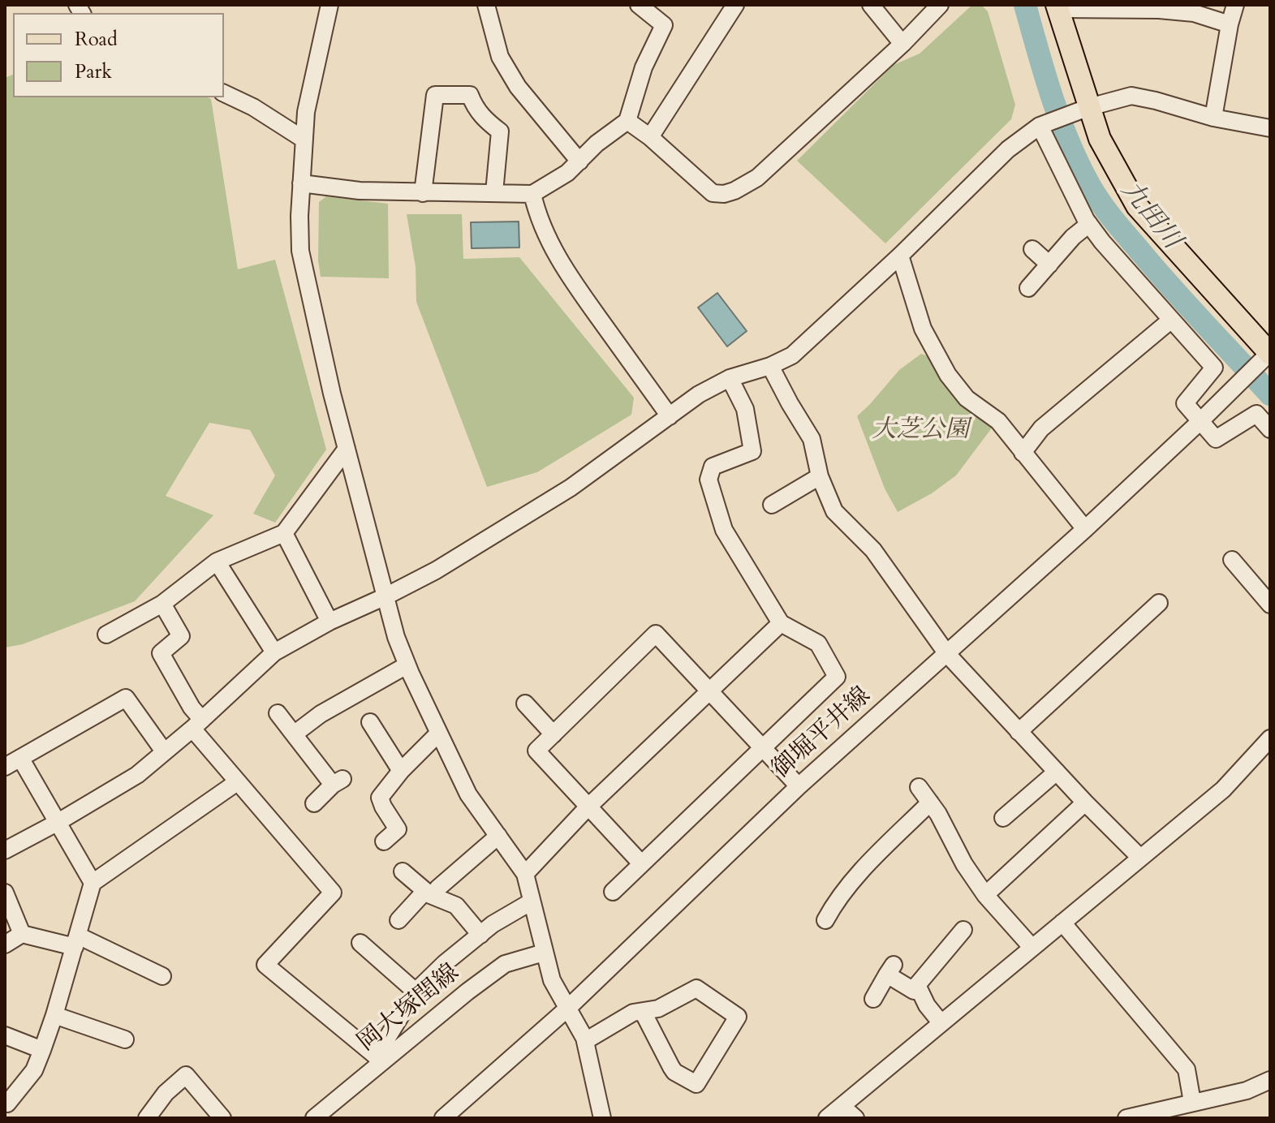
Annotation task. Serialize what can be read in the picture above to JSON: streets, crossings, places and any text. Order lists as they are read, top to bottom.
{
  "streets": {
    "street": ["御堀平井線", "岡大塚閏線"]
  },
  "water": ["九田川"],
  "parks": ["大芝公園"],
  "legend": ["Road", "Park"]
}
